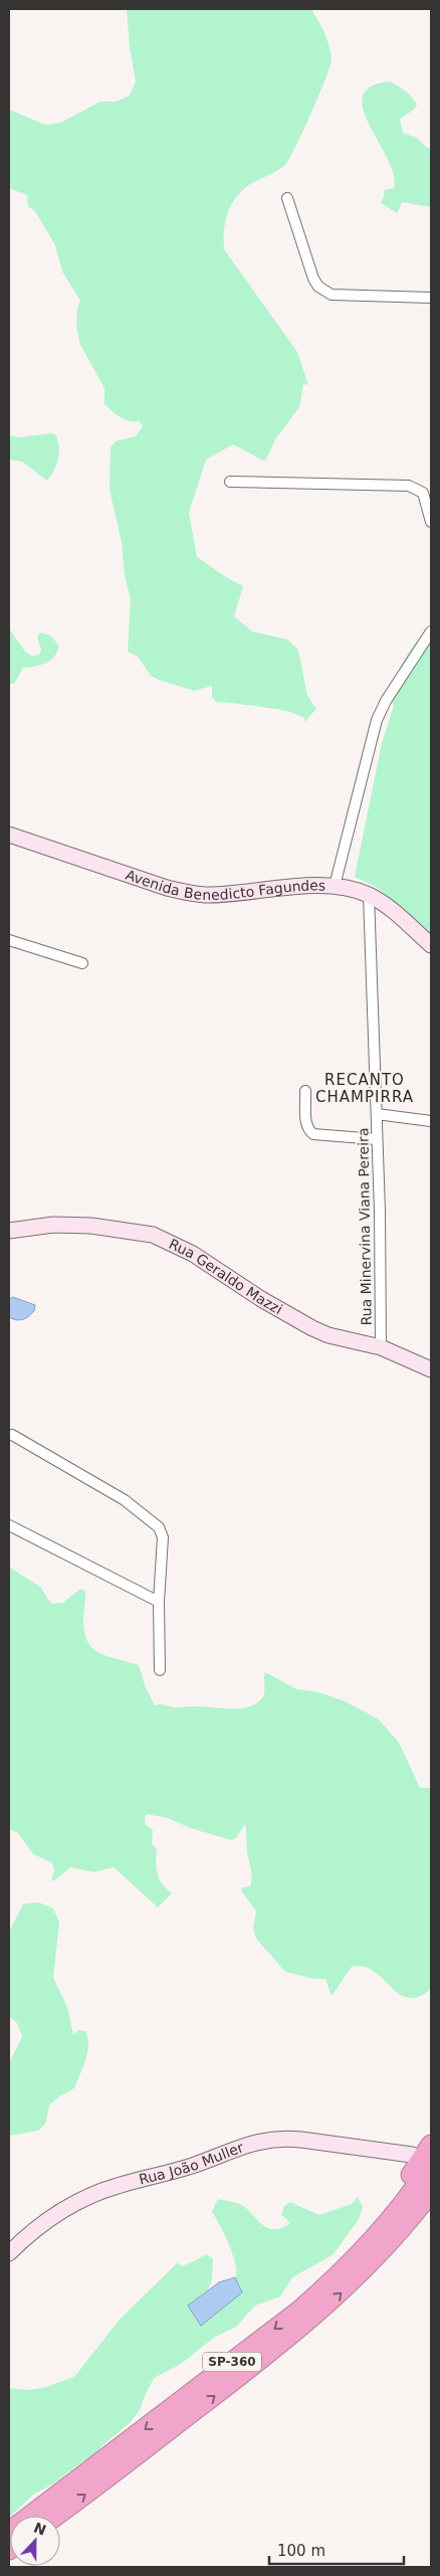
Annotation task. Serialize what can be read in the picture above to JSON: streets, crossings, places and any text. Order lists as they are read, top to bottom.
{
  "streets": {
    "highway": ["SP-360"],
    "street": [
      "Avenida Benedicto Fagundes",
      "Rua Minervina Viana Pereira",
      "Rua Geraldo Mazzi",
      "Rua João Muller"
    ]
  },
  "crossings": [
    ["Avenida Benedicto Fagundes", "Rua Minervina Viana Pereira"],
    ["Rua Minervina Viana Pereira", "Rua Geraldo Mazzi"]
  ],
  "districts": ["RECANTO CHAMPIRRA"],
  "scale_bar": "100 m",
  "north": "top"
}
